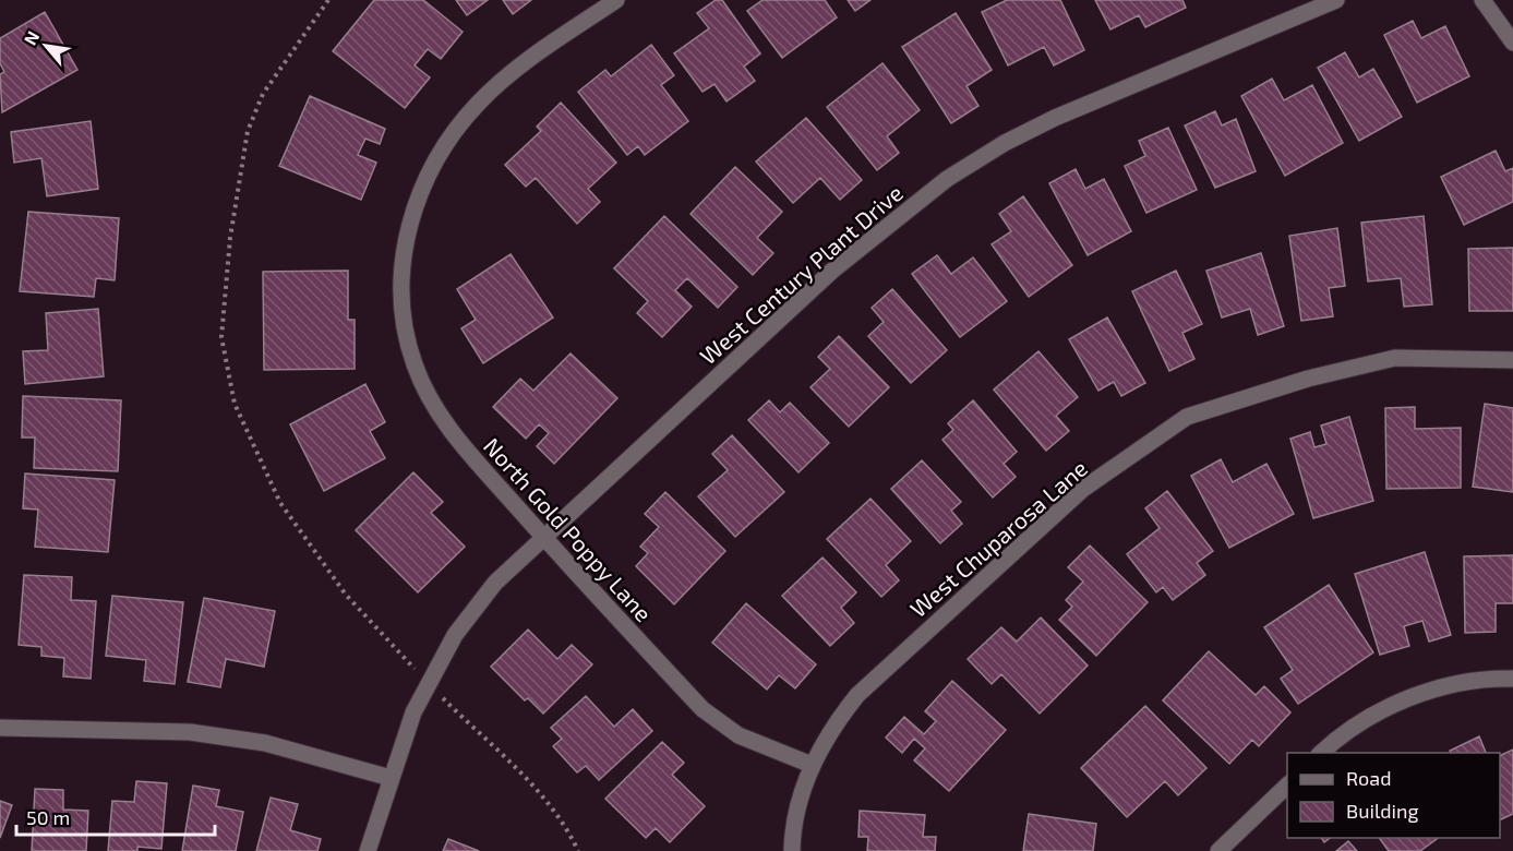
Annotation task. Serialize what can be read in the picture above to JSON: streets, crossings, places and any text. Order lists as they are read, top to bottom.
{
  "streets": {
    "street": ["West Century Plant Drive", "North Gold Poppy Lane", "West Chuparosa Lane"]
  },
  "crossings": [
    ["West Century Plant Drive", "North Gold Poppy Lane"],
    ["North Gold Poppy Lane", "West Chuparosa Lane"]
  ],
  "legend": ["Road", "Building"],
  "scale_bar": "50 m",
  "north": "top left"
}
